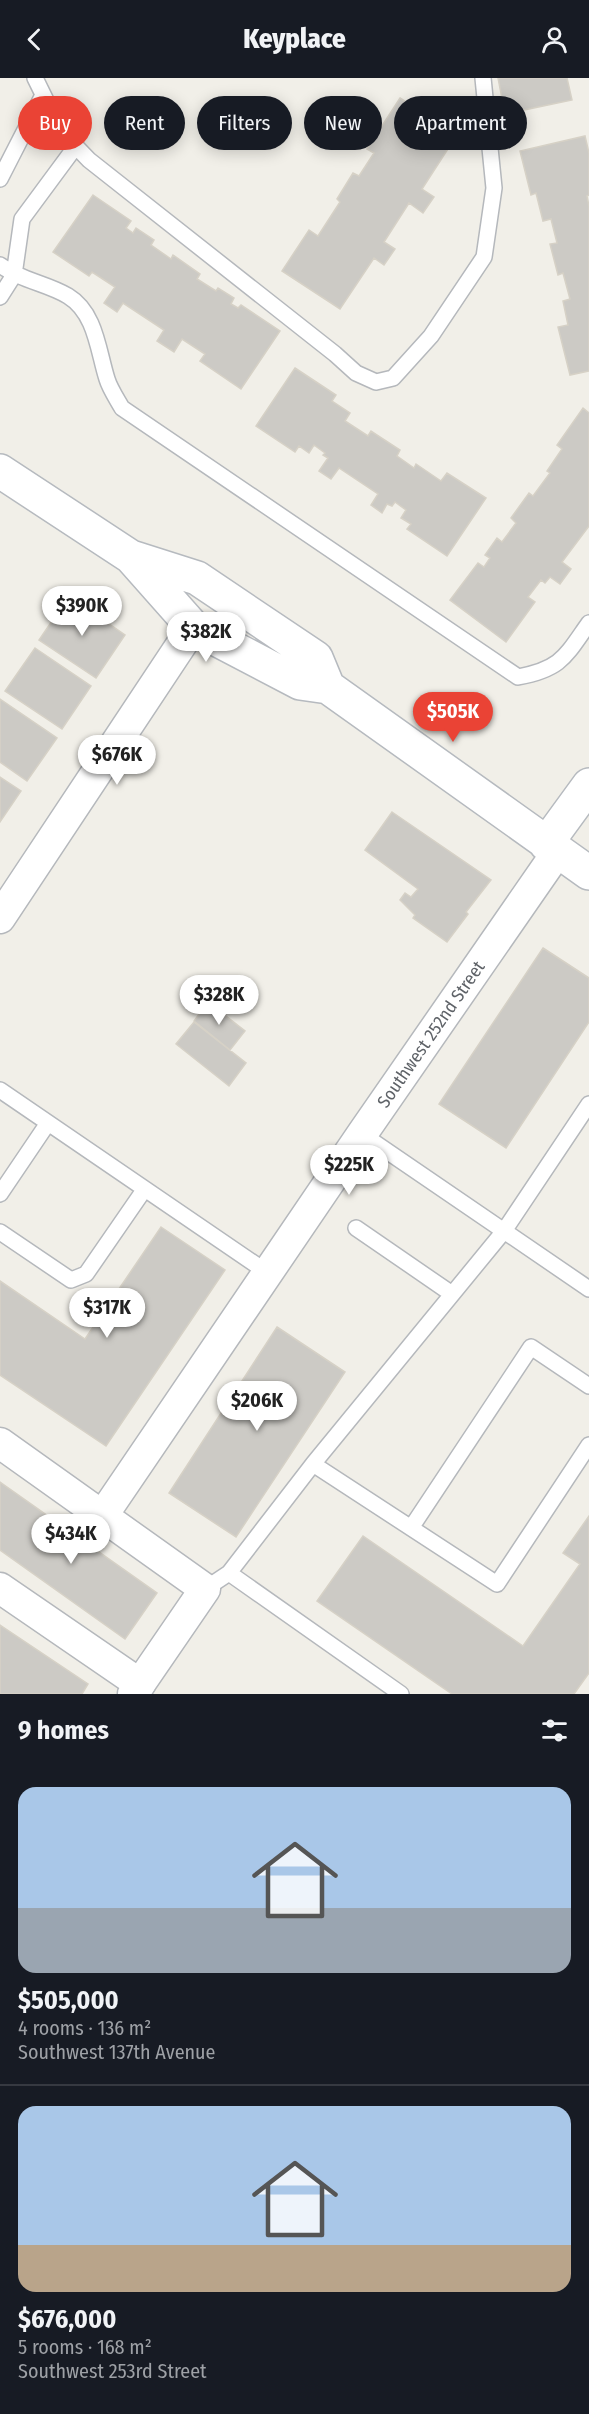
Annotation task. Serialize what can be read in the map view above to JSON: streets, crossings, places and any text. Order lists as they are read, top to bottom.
{
  "streets": {
    "main road": ["Southwest 252nd Street"]
  },
  "page": {
    "header": "Keyplace",
    "chip": [
      "Buy",
      "Rent",
      "Filters",
      "New",
      "Apartment"
    ],
    "price": [
      "$390K",
      "$382K",
      "$505K",
      "$676K",
      "$328K",
      "$225K",
      "$317K",
      "$206K",
      "$434K"
    ],
    "heading": "9 homes",
    "list": [
      {
        "name": "$505,000",
        "note": "4 rooms · 136 m² · Southwest 137th Avenue"
      },
      {
        "name": "$676,000",
        "note": "5 rooms · 168 m² · Southwest 253rd Street"
      }
    ]
  }
}
